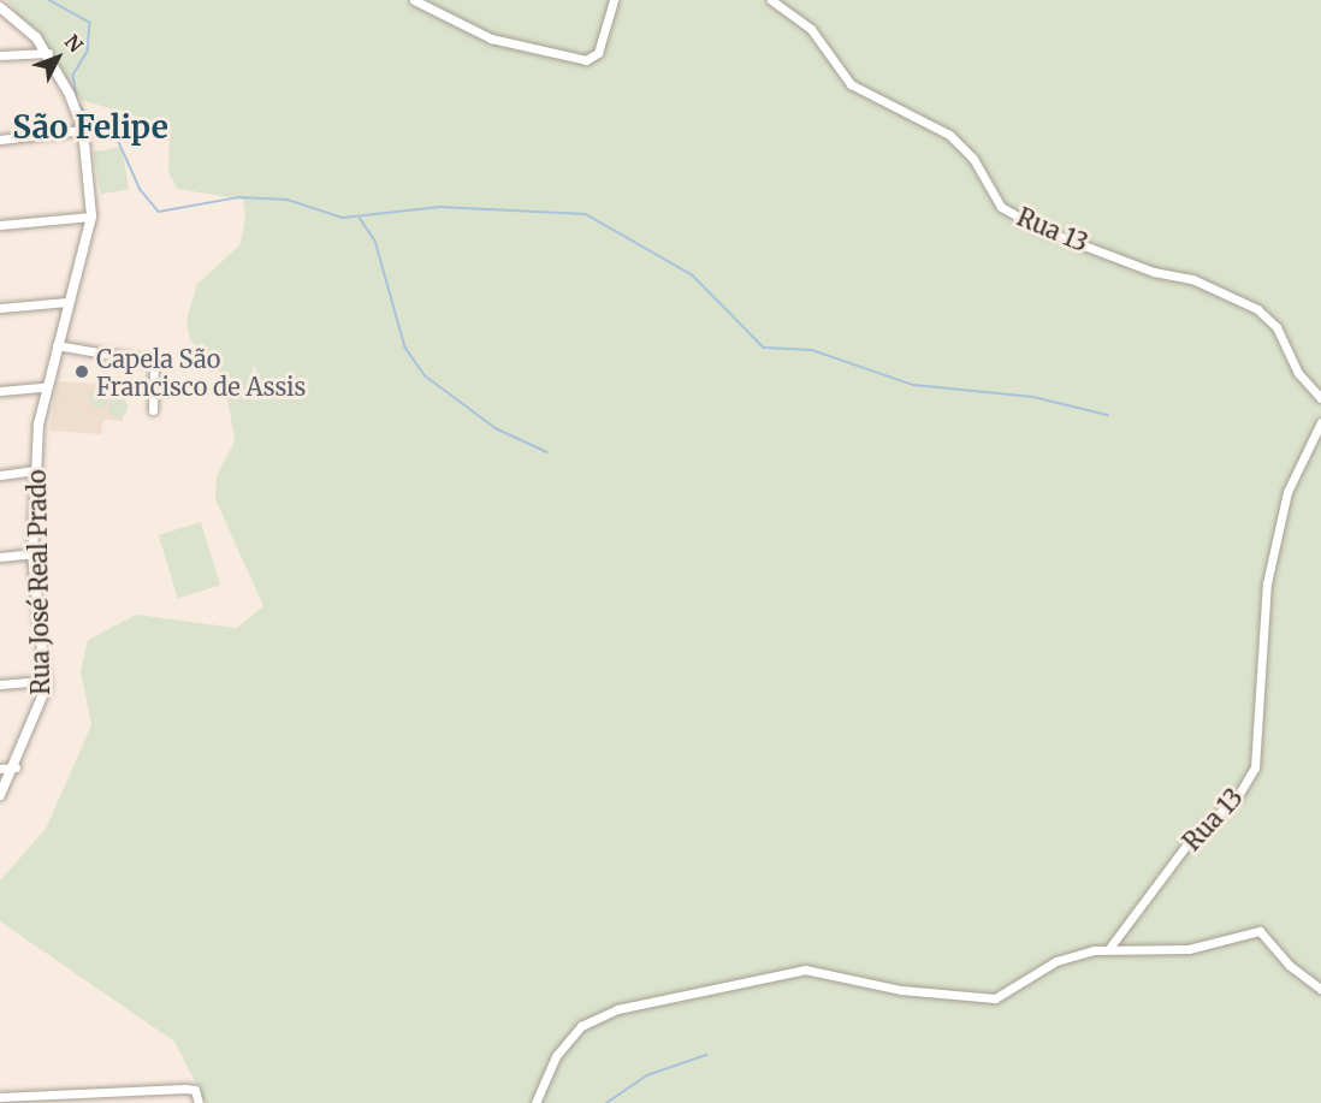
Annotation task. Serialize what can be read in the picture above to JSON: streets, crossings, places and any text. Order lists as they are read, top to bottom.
{
  "streets": {
    "street": ["Rua 13", "Rua José Real Prado"]
  },
  "districts": ["São Felipe"],
  "places": ["Capela São Francisco de Assis"],
  "north": "top right"
}
